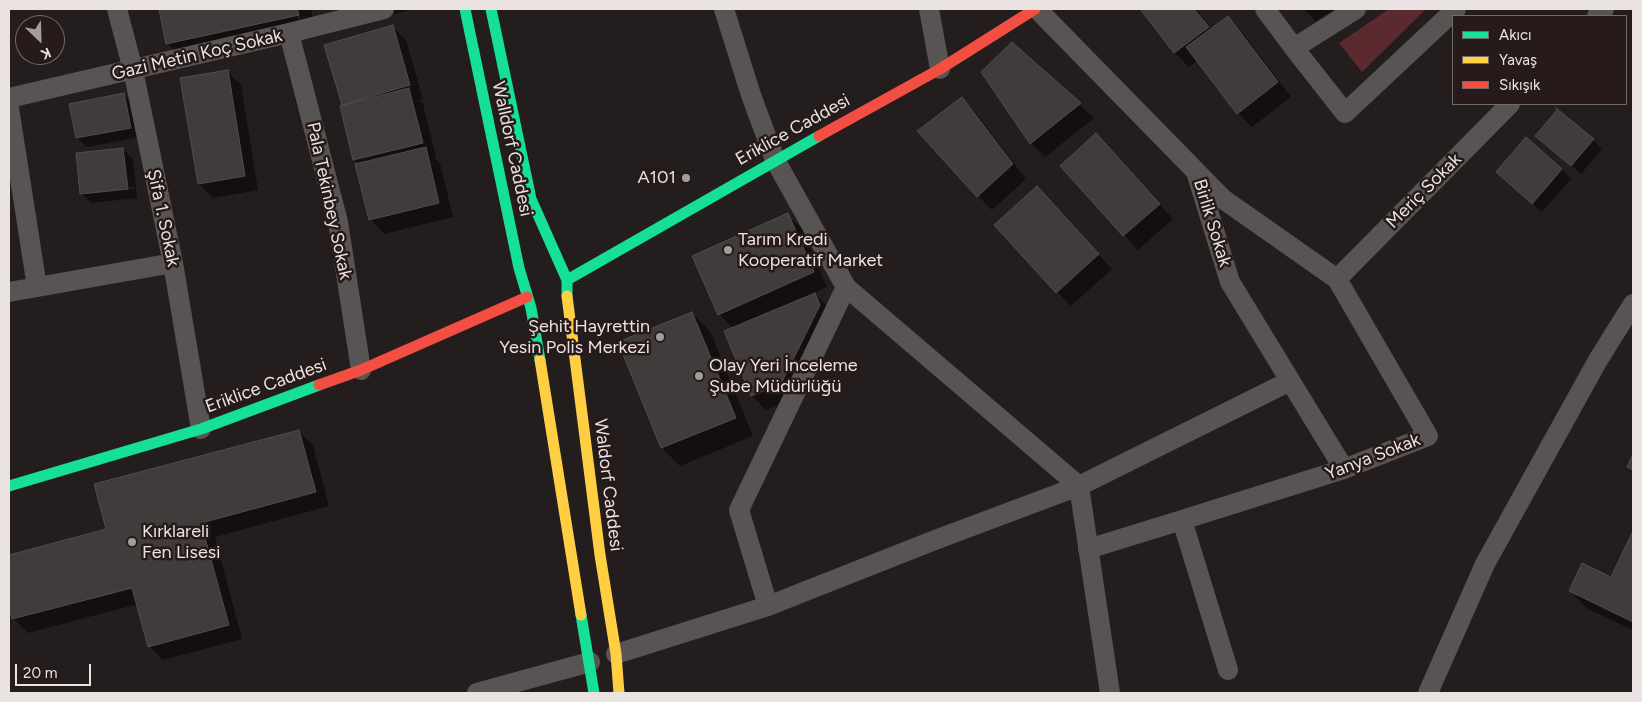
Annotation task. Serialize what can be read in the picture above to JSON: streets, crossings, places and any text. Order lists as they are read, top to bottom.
{
  "streets": {
    "main road": ["Eriklice Caddesi", "Walldorf Caddesi", "Waldorf Caddesi"],
    "street": [
      "Gazi Metin Koç Sokak",
      "Meriç Sokak",
      "Pala Tekinbey Sokak",
      "Şifa 1. Sokak",
      "Birlik Sokak",
      "Yanya Sokak"
    ]
  },
  "crossings": [
    ["Gazi Metin Koç Sokak", "Pala Tekinbey Sokak"],
    ["Gazi Metin Koç Sokak", "Şifa 1. Sokak"],
    ["Eriklice Caddesi", "Walldorf Caddesi"],
    ["Eriklice Caddesi", "Pala Tekinbey Sokak"],
    ["Eriklice Caddesi", "Şifa 1. Sokak"],
    ["Eriklice Caddesi", "Birlik Sokak"],
    ["Eriklice Caddesi", "Waldorf Caddesi"],
    ["Walldorf Caddesi", "Waldorf Caddesi"],
    ["Meriç Sokak", "Yanya Sokak"],
    ["Birlik Sokak", "Yanya Sokak"]
  ],
  "places": [
    "A101",
    "Tarım Kredi Kooperatif Market",
    "Şehit Hayrettin Yesin Polis Merkezi",
    "Olay Yeri İnceleme Şube Müdürlüğü",
    "Kırklareli Fen Lisesi"
  ],
  "legend": ["Akıcı", "Yavaş", "Sıkışık"],
  "scale_bar": "20 m",
  "north": "bottom right"
}
